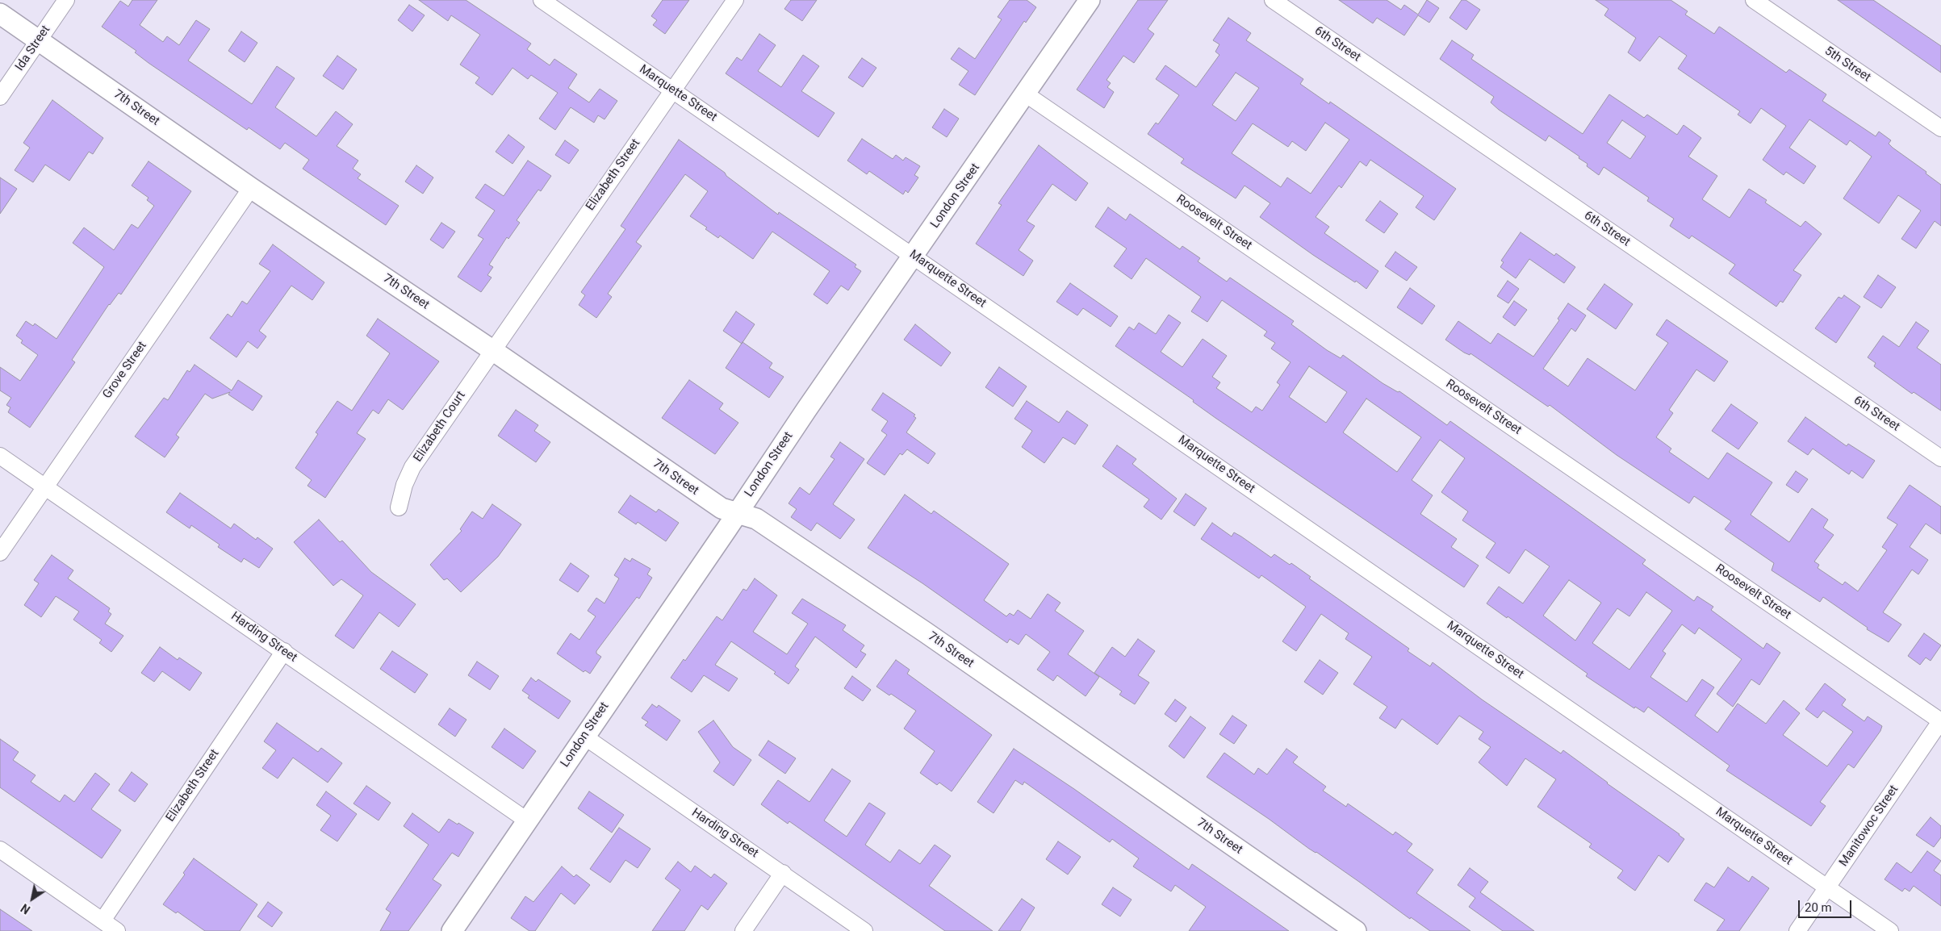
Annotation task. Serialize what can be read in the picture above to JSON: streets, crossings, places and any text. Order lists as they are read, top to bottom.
{
  "streets": {
    "street": [
      "6th Street",
      "Ida Street",
      "5th Street",
      "Marquette Street",
      "7th Street",
      "Elizabeth Street",
      "London Street",
      "Roosevelt Street",
      "Grove Street",
      "Elizabeth Court",
      "Harding Street",
      "Manitowoc Street"
    ]
  },
  "crossings": [
    ["Ida Street", "7th Street"],
    ["Marquette Street", "Elizabeth Street"],
    ["Marquette Street", "London Street"],
    ["Marquette Street", "Manitowoc Street"],
    ["7th Street", "Elizabeth Street"],
    ["7th Street", "London Street"],
    ["7th Street", "Grove Street"],
    ["7th Street", "Elizabeth Court"],
    ["Elizabeth Street", "Elizabeth Court"],
    ["Elizabeth Street", "Harding Street"],
    ["London Street", "Roosevelt Street"],
    ["London Street", "Harding Street"],
    ["Roosevelt Street", "Manitowoc Street"],
    ["Grove Street", "Harding Street"]
  ],
  "scale_bar": "20 m",
  "north": "bottom left"
}
